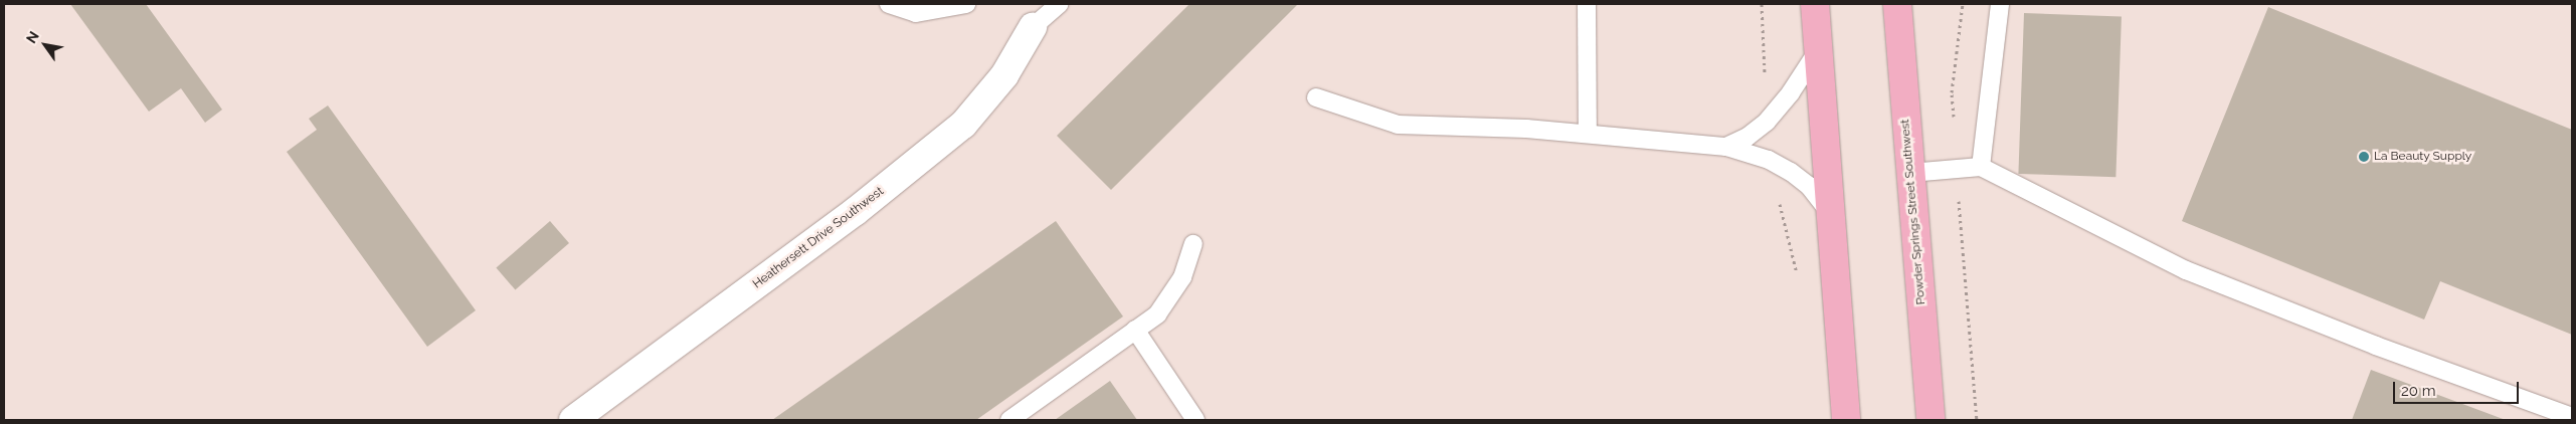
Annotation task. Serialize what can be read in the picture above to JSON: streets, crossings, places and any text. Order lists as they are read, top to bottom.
{
  "streets": {
    "main road": ["Powder Springs Street Southwest"],
    "street": ["Heathersett Drive Southwest"]
  },
  "places": ["La Beauty Supply"],
  "scale_bar": "20 m",
  "north": "top left"
}
